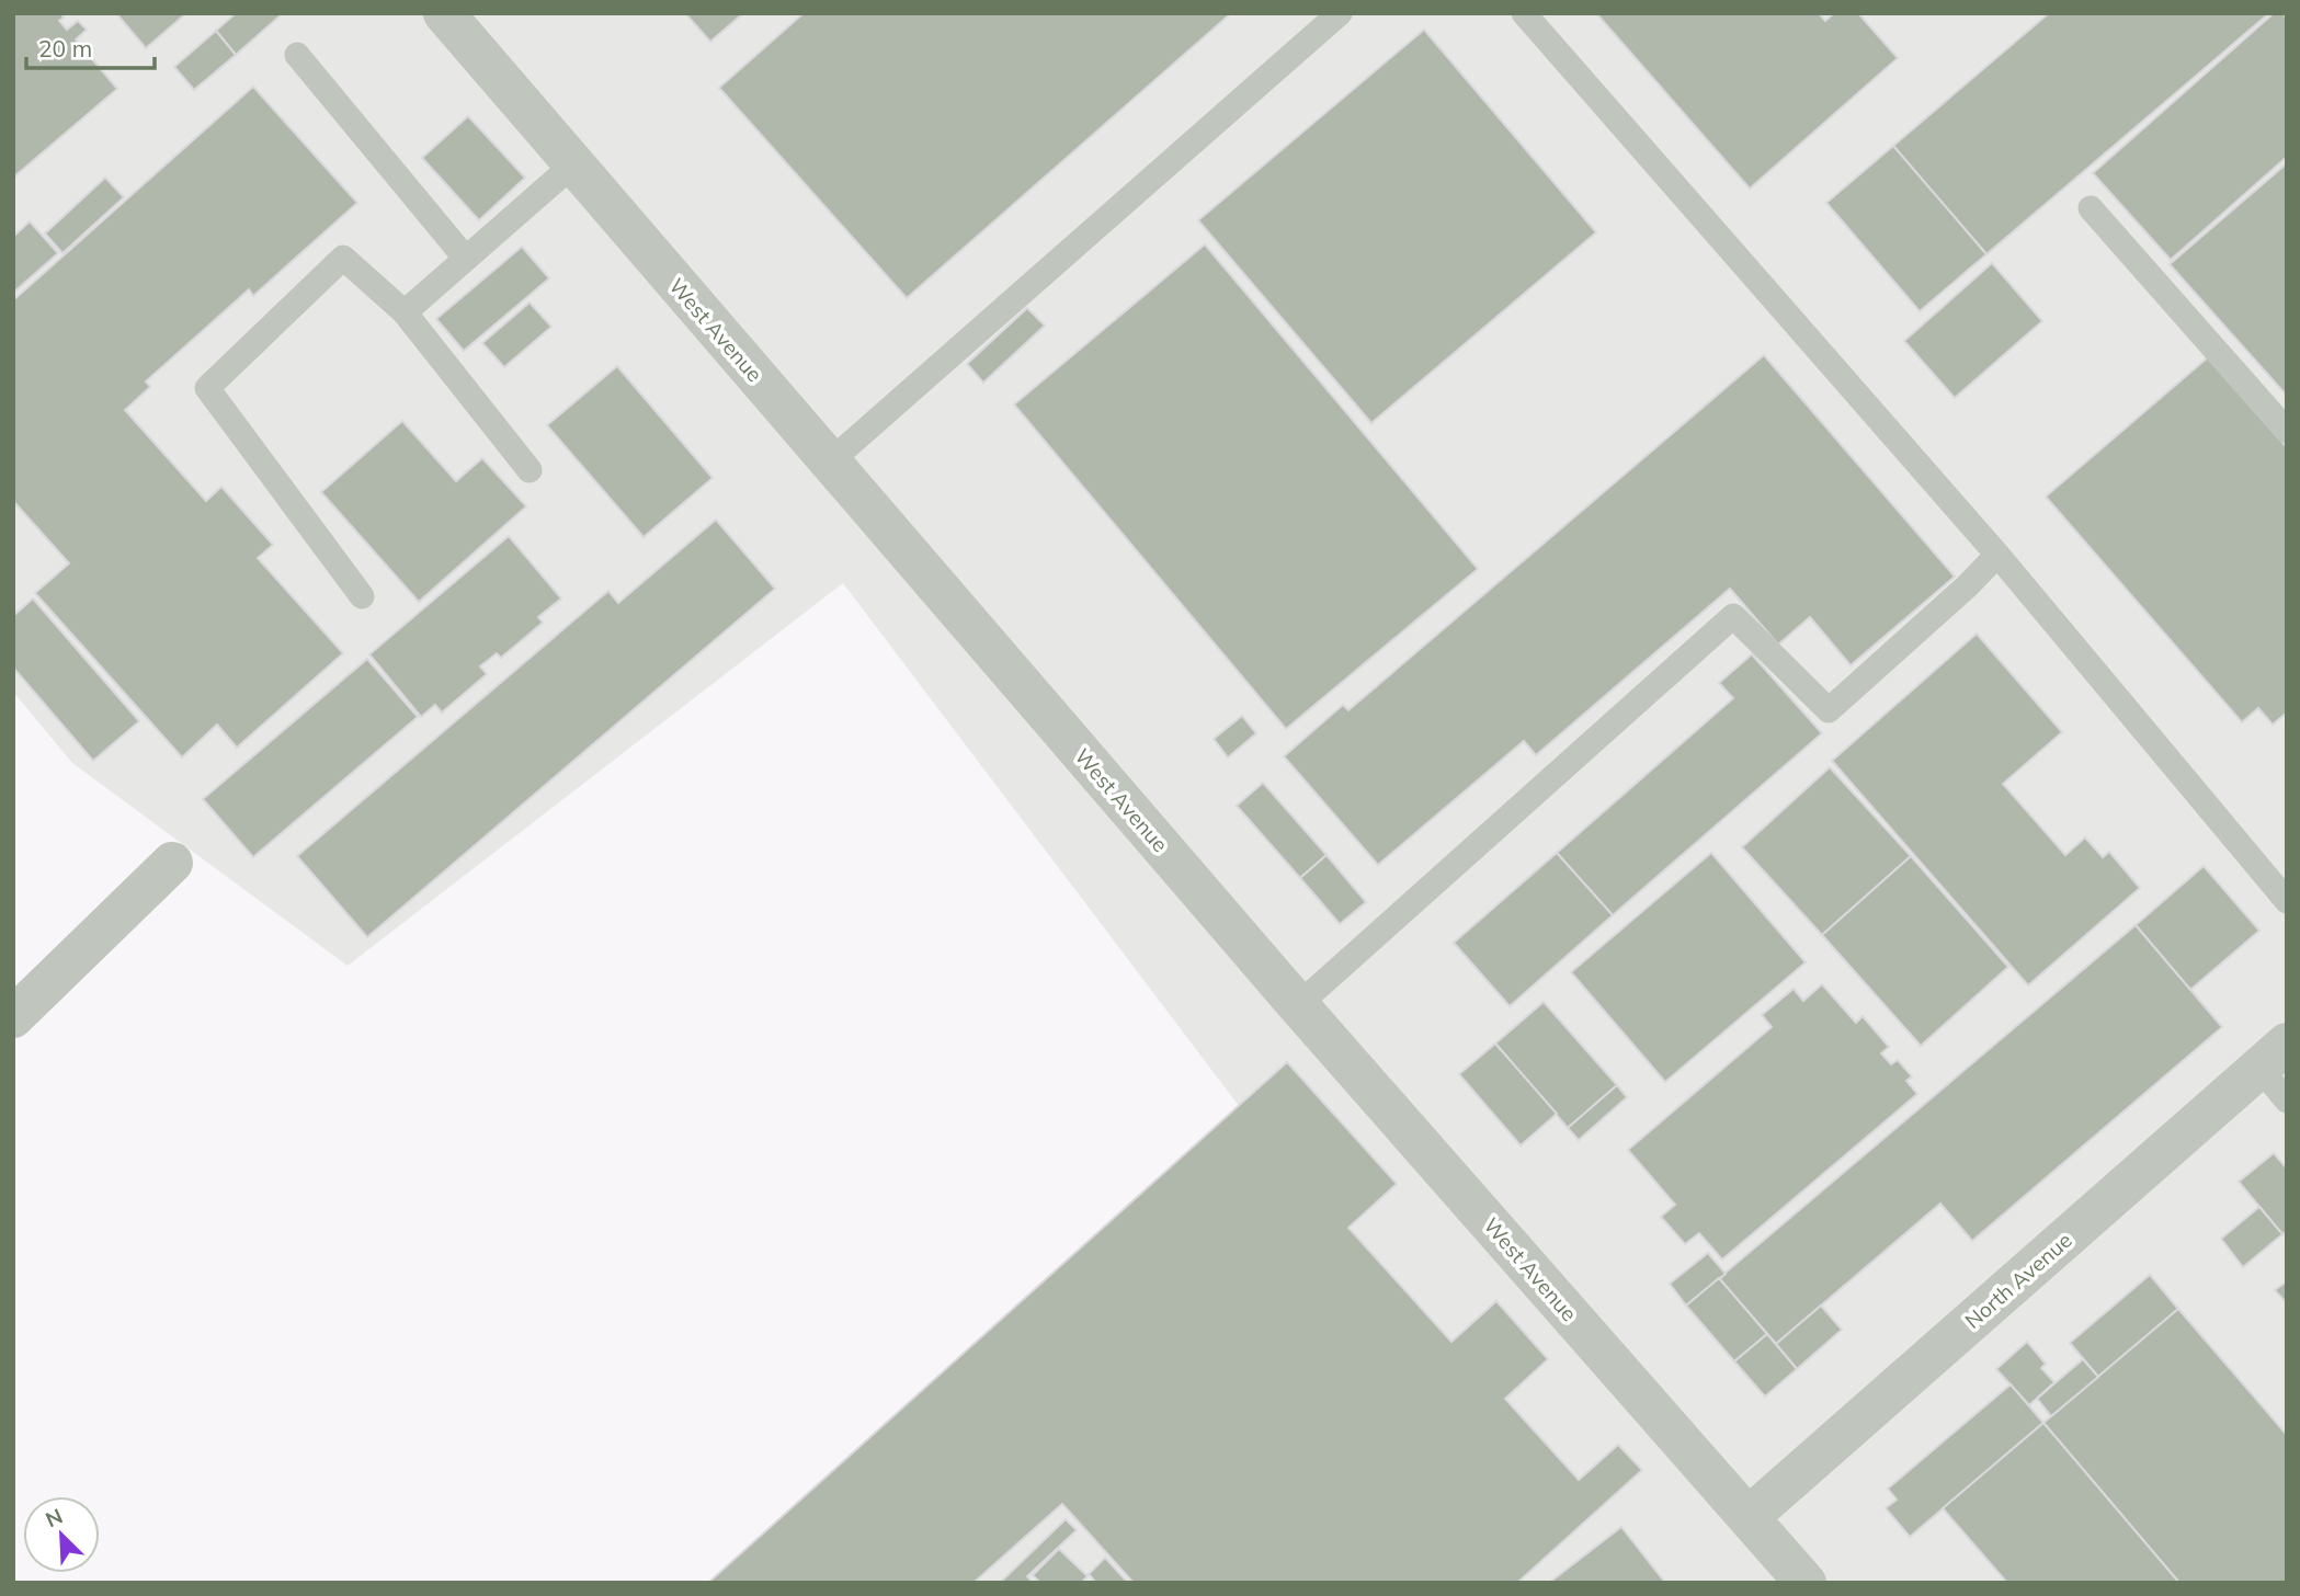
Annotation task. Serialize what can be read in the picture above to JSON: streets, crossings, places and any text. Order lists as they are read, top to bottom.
{
  "streets": {
    "street": ["West Avenue", "North Avenue"]
  },
  "crossings": [
    ["West Avenue", "North Avenue"]
  ],
  "scale_bar": "20 m",
  "north": "top left"
}
